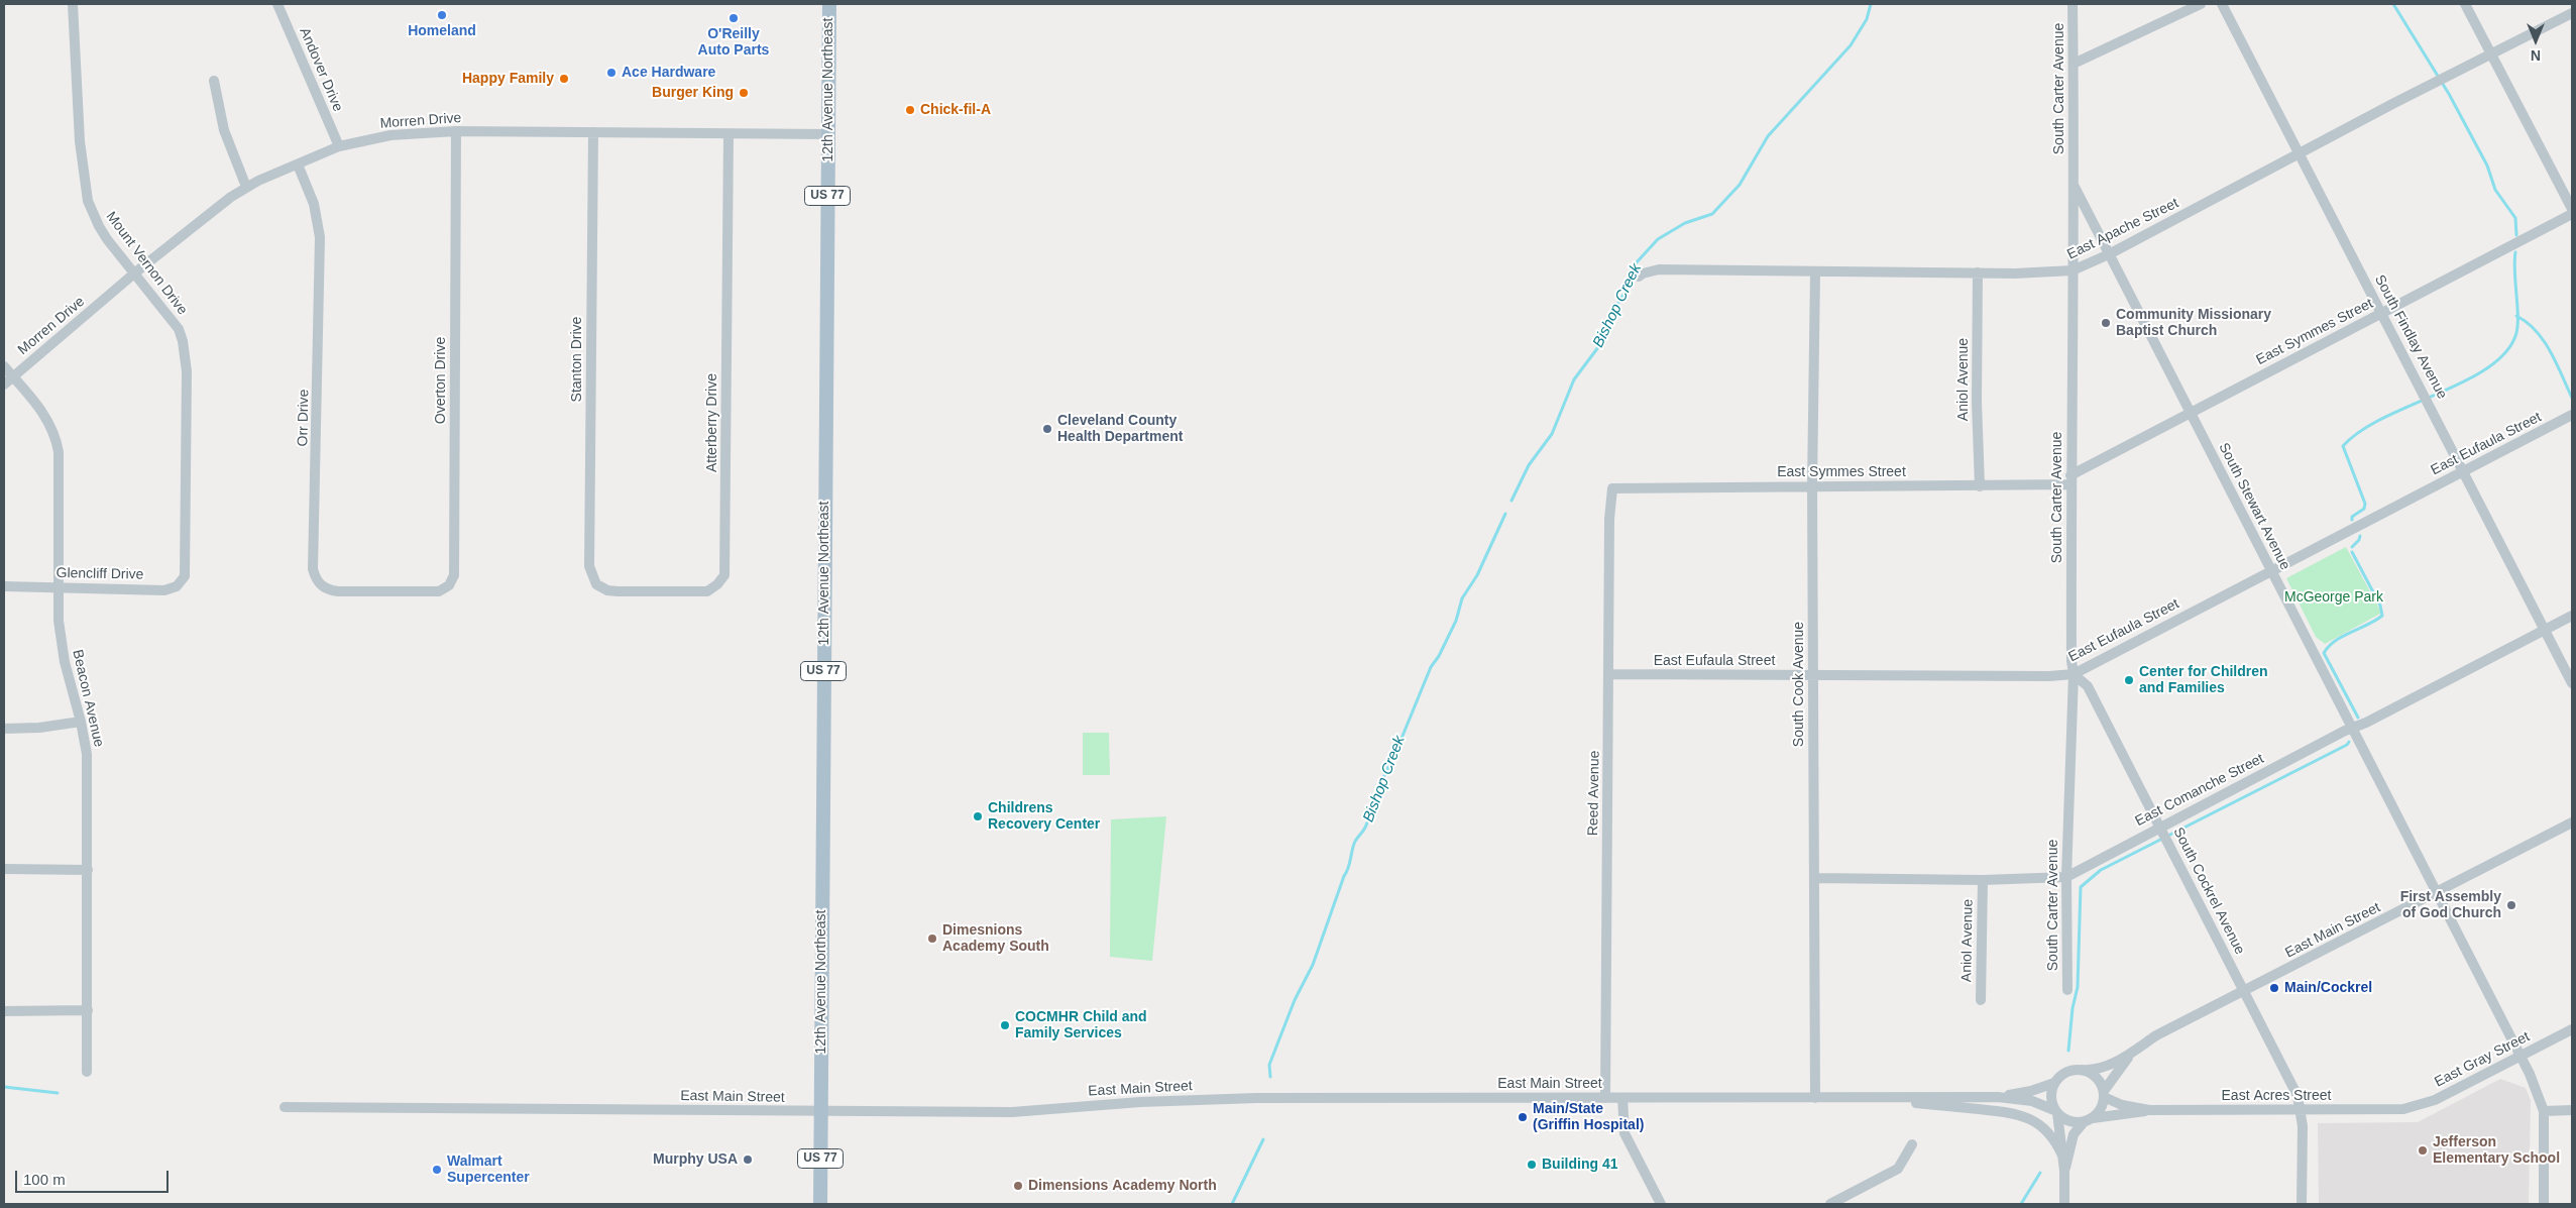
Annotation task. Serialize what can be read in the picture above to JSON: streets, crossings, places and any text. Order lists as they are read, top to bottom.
{
  "streets": {
    "main road": ["12th Avenue Northeast", "US 77"],
    "street": [
      "Andover Drive",
      "South Carter Avenue",
      "Morren Drive",
      "East Apache Street",
      "Mount Vernon Drive",
      "East Symmes Street",
      "South Findlay Avenue",
      "Stanton Drive",
      "Aniol Avenue",
      "Overton Drive",
      "Orr Drive",
      "Atterberry Drive",
      "East Eufaula Street",
      "South Stewart Avenue",
      "Glencliff Drive",
      "South Cook Avenue",
      "Beacon Avenue",
      "East Comanche Street",
      "Reed Avenue",
      "South Cockrel Avenue",
      "East Main Street",
      "East Gray Street",
      "East Acres Street"
    ]
  },
  "crossings": [
    ["Andover Drive", "Morren Drive"],
    ["South Carter Avenue", "East Apache Street"],
    ["South Carter Avenue", "East Symmes Street"],
    ["South Carter Avenue", "East Eufaula Street"],
    ["South Carter Avenue", "South Stewart Avenue"],
    ["South Carter Avenue", "East Comanche Street"],
    ["South Carter Avenue", "South Cockrel Avenue"],
    ["12th Avenue Northeast", "Morren Drive"],
    ["12th Avenue Northeast", "East Main Street"],
    ["Morren Drive", "Mount Vernon Drive"],
    ["Morren Drive", "Stanton Drive"],
    ["Morren Drive", "Overton Drive"],
    ["Morren Drive", "Orr Drive"],
    ["Morren Drive", "Atterberry Drive"],
    ["Morren Drive", "Beacon Avenue"],
    ["East Apache Street", "South Findlay Avenue"],
    ["East Apache Street", "Aniol Avenue"],
    ["East Apache Street", "South Stewart Avenue"],
    ["East Apache Street", "South Cook Avenue"],
    ["Mount Vernon Drive", "Glencliff Drive"],
    ["East Symmes Street", "South Findlay Avenue"],
    ["East Symmes Street", "Aniol Avenue"],
    ["East Symmes Street", "South Stewart Avenue"],
    ["East Symmes Street", "South Cook Avenue"],
    ["East Symmes Street", "Reed Avenue"],
    ["South Findlay Avenue", "East Eufaula Street"],
    ["South Findlay Avenue", "East Comanche Street"],
    ["Stanton Drive", "Atterberry Drive"],
    ["Aniol Avenue", "East Comanche Street"],
    ["Overton Drive", "Orr Drive"],
    ["East Eufaula Street", "South Stewart Avenue"],
    ["East Eufaula Street", "South Cook Avenue"],
    ["East Eufaula Street", "Reed Avenue"],
    ["East Eufaula Street", "South Cockrel Avenue"],
    ["South Stewart Avenue", "East Comanche Street"],
    ["South Stewart Avenue", "East Main Street"],
    ["South Stewart Avenue", "East Gray Street"],
    ["Glencliff Drive", "Beacon Avenue"],
    ["South Cook Avenue", "East Comanche Street"],
    ["South Cook Avenue", "East Main Street"],
    ["East Comanche Street", "South Cockrel Avenue"],
    ["Reed Avenue", "East Main Street"],
    ["South Cockrel Avenue", "East Main Street"],
    ["South Cockrel Avenue", "East Acres Street"],
    ["East Main Street", "East Acres Street"],
    ["East Gray Street", "East Acres Street"]
  ],
  "water": ["Bishop Creek"],
  "parks": ["McGeorge Park"],
  "places": [
    "Homeland",
    "O'Reilly Auto Parts",
    "Ace Hardware",
    "Happy Family",
    "Burger King",
    "Chick-fil-A",
    "Community Missionary Baptist Church",
    "Cleveland County Health Department",
    "Center for Children and Families",
    "Childrens Recovery Center",
    "First Assembly of God Church",
    "Dimesnions Academy South",
    "Main/Cockrel",
    "COCMHR Child and Family Services",
    "Main/State (Griffin Hospital)",
    "Jefferson Elementary School",
    "Murphy USA",
    "Building 41",
    "Walmart Supercenter",
    "Dimensions Academy North"
  ],
  "scale_bar": "100 m",
  "north": "bottom"
}
